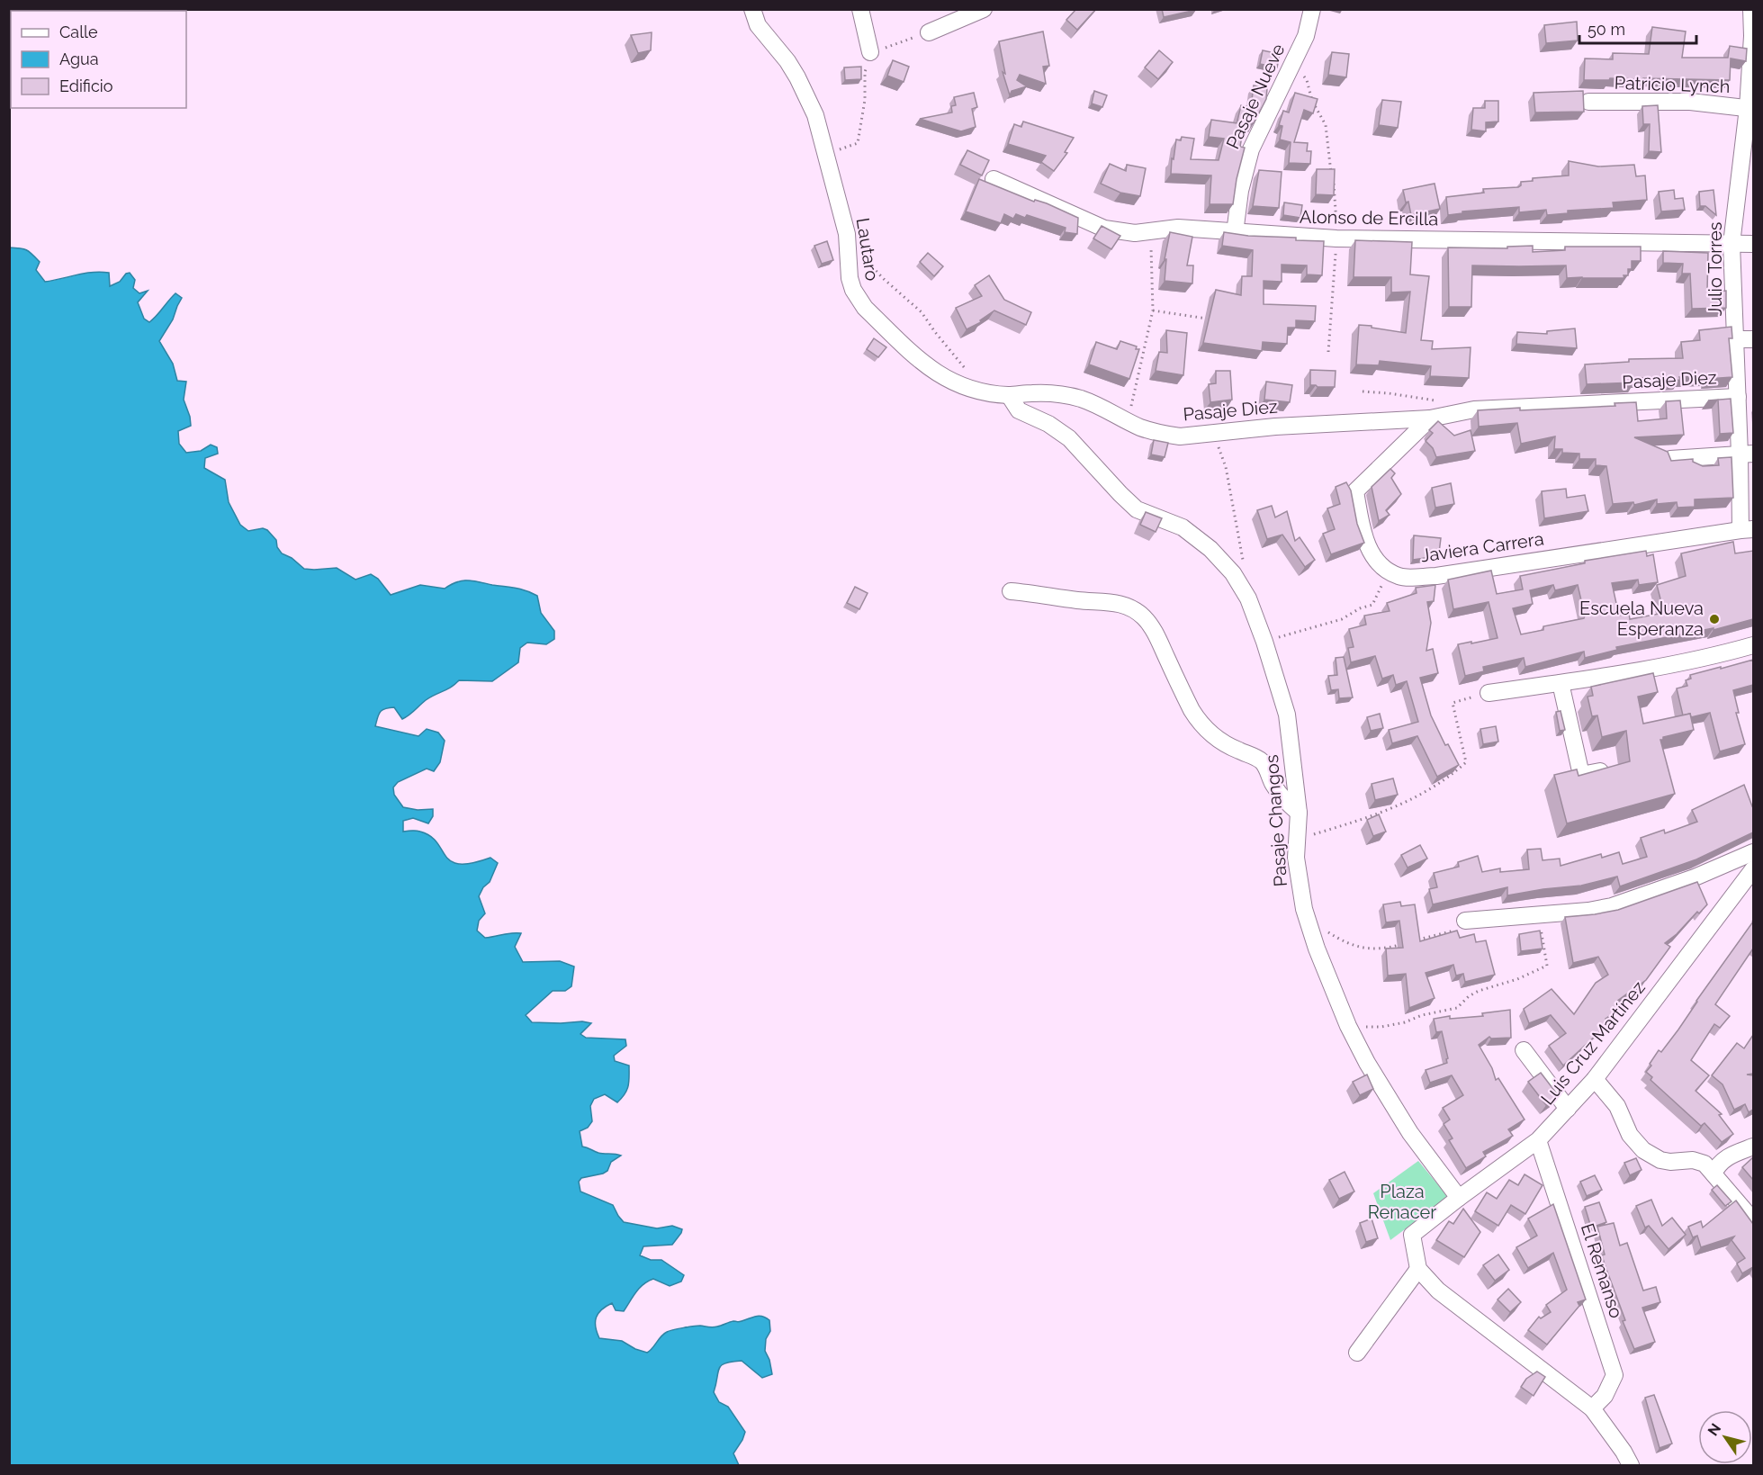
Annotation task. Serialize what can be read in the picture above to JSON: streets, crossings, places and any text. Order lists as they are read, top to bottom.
{
  "streets": {
    "street": [
      "Patricio Lynch",
      "Pasaje Nueve",
      "Alonso de Ercilla",
      "Lautaro",
      "Julio Torres",
      "Pasaje Diez",
      "Javiera Carrera",
      "Pasaje Changos",
      "Luis Cruz Martínez",
      "El Remanso"
    ]
  },
  "crossings": [
    ["Patricio Lynch", "Julio Torres"],
    ["Pasaje Nueve", "Alonso de Ercilla"],
    ["Alonso de Ercilla", "Julio Torres"],
    ["Lautaro", "Pasaje Diez"],
    ["Lautaro", "Pasaje Changos"],
    ["Julio Torres", "Pasaje Diez"],
    ["Julio Torres", "Javiera Carrera"],
    ["Pasaje Diez", "Pasaje Changos"],
    ["Pasaje Changos", "Luis Cruz Martínez"],
    ["Luis Cruz Martínez", "El Remanso"]
  ],
  "parks": ["Plaza Renacer"],
  "places": ["Escuela Nueva Esperanza"],
  "legend": ["Calle", "Agua", "Edificio"],
  "scale_bar": "50 m",
  "north": "top left"
}
